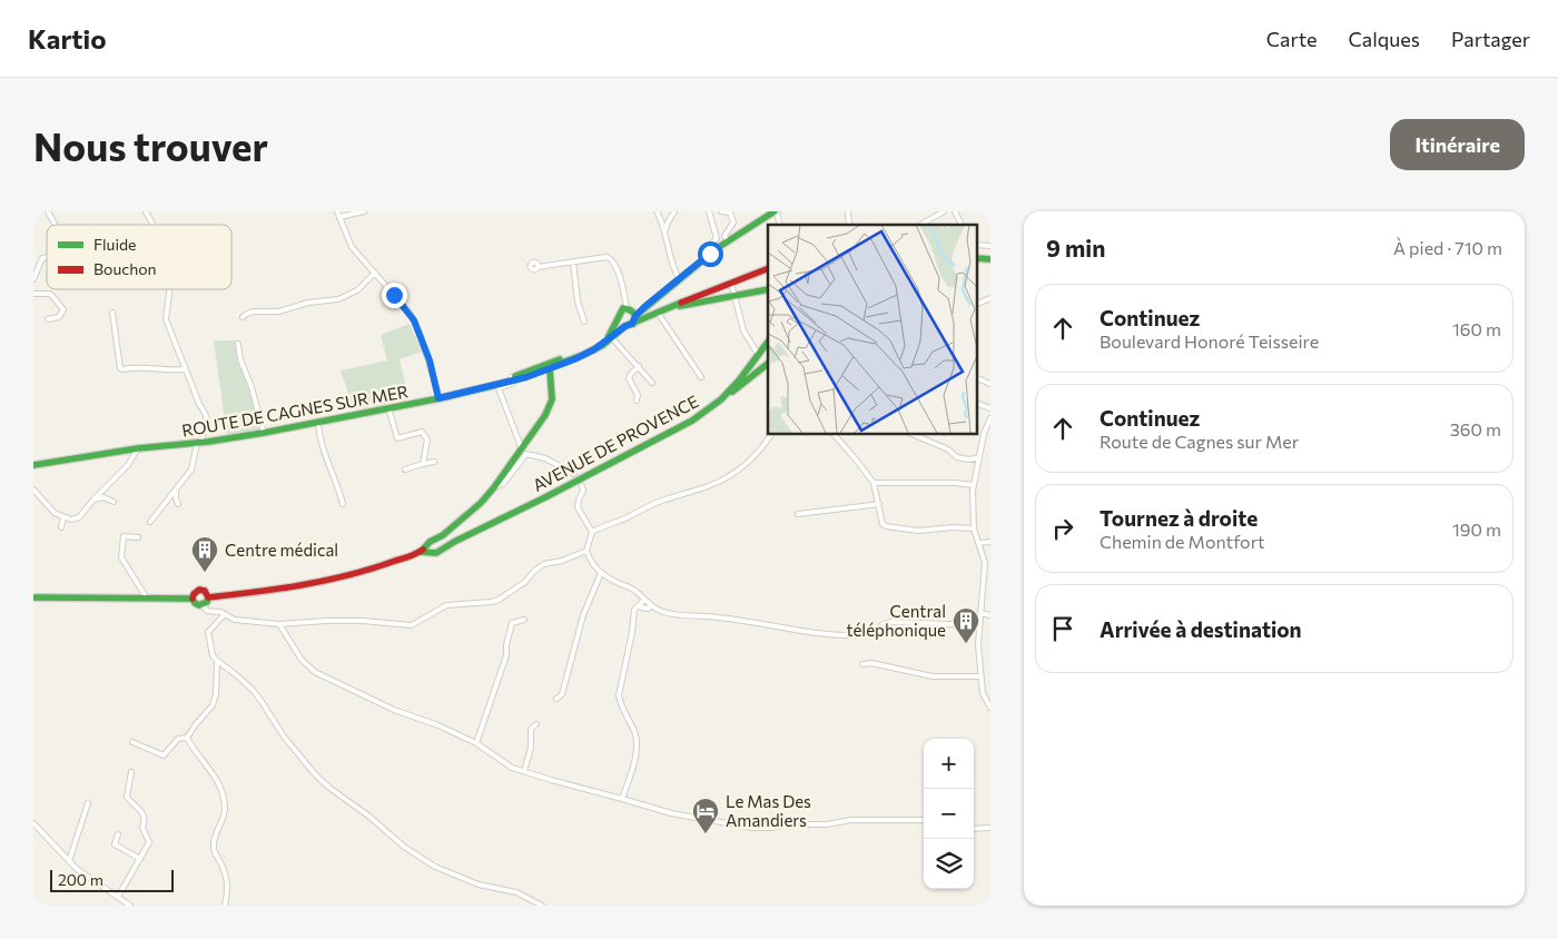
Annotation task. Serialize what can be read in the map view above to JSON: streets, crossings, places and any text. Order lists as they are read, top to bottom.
{
  "streets": {
    "main road": ["ROUTE DE CAGNES SUR MER", "AVENUE DE PROVENCE"]
  },
  "places": {
    "building": ["Centre médical", "Central téléphonique"],
    "hotel": ["Le Mas Des Amandiers"]
  },
  "legend": ["Fluide", "Bouchon"],
  "scale_bar": "200 m",
  "page": {
    "header": "Kartio",
    "nav": ["Carte", "Calques", "Partager"],
    "buttons": "Itinéraire",
    "title": "Nous trouver",
    "heading": ["9 min", "À pied · 710 m"],
    "list": [
      ["Continuez", "Boulevard Honoré Teisseire", "160 m"],
      ["Continuez", "Route de Cagnes sur Mer", "360 m"],
      ["Tournez à droite", "Chemin de Montfort", "190 m"],
      "Arrivée à destination"
    ],
    "map_buttons": ["+", "−"],
    "scale": "200 m"
  }
}
